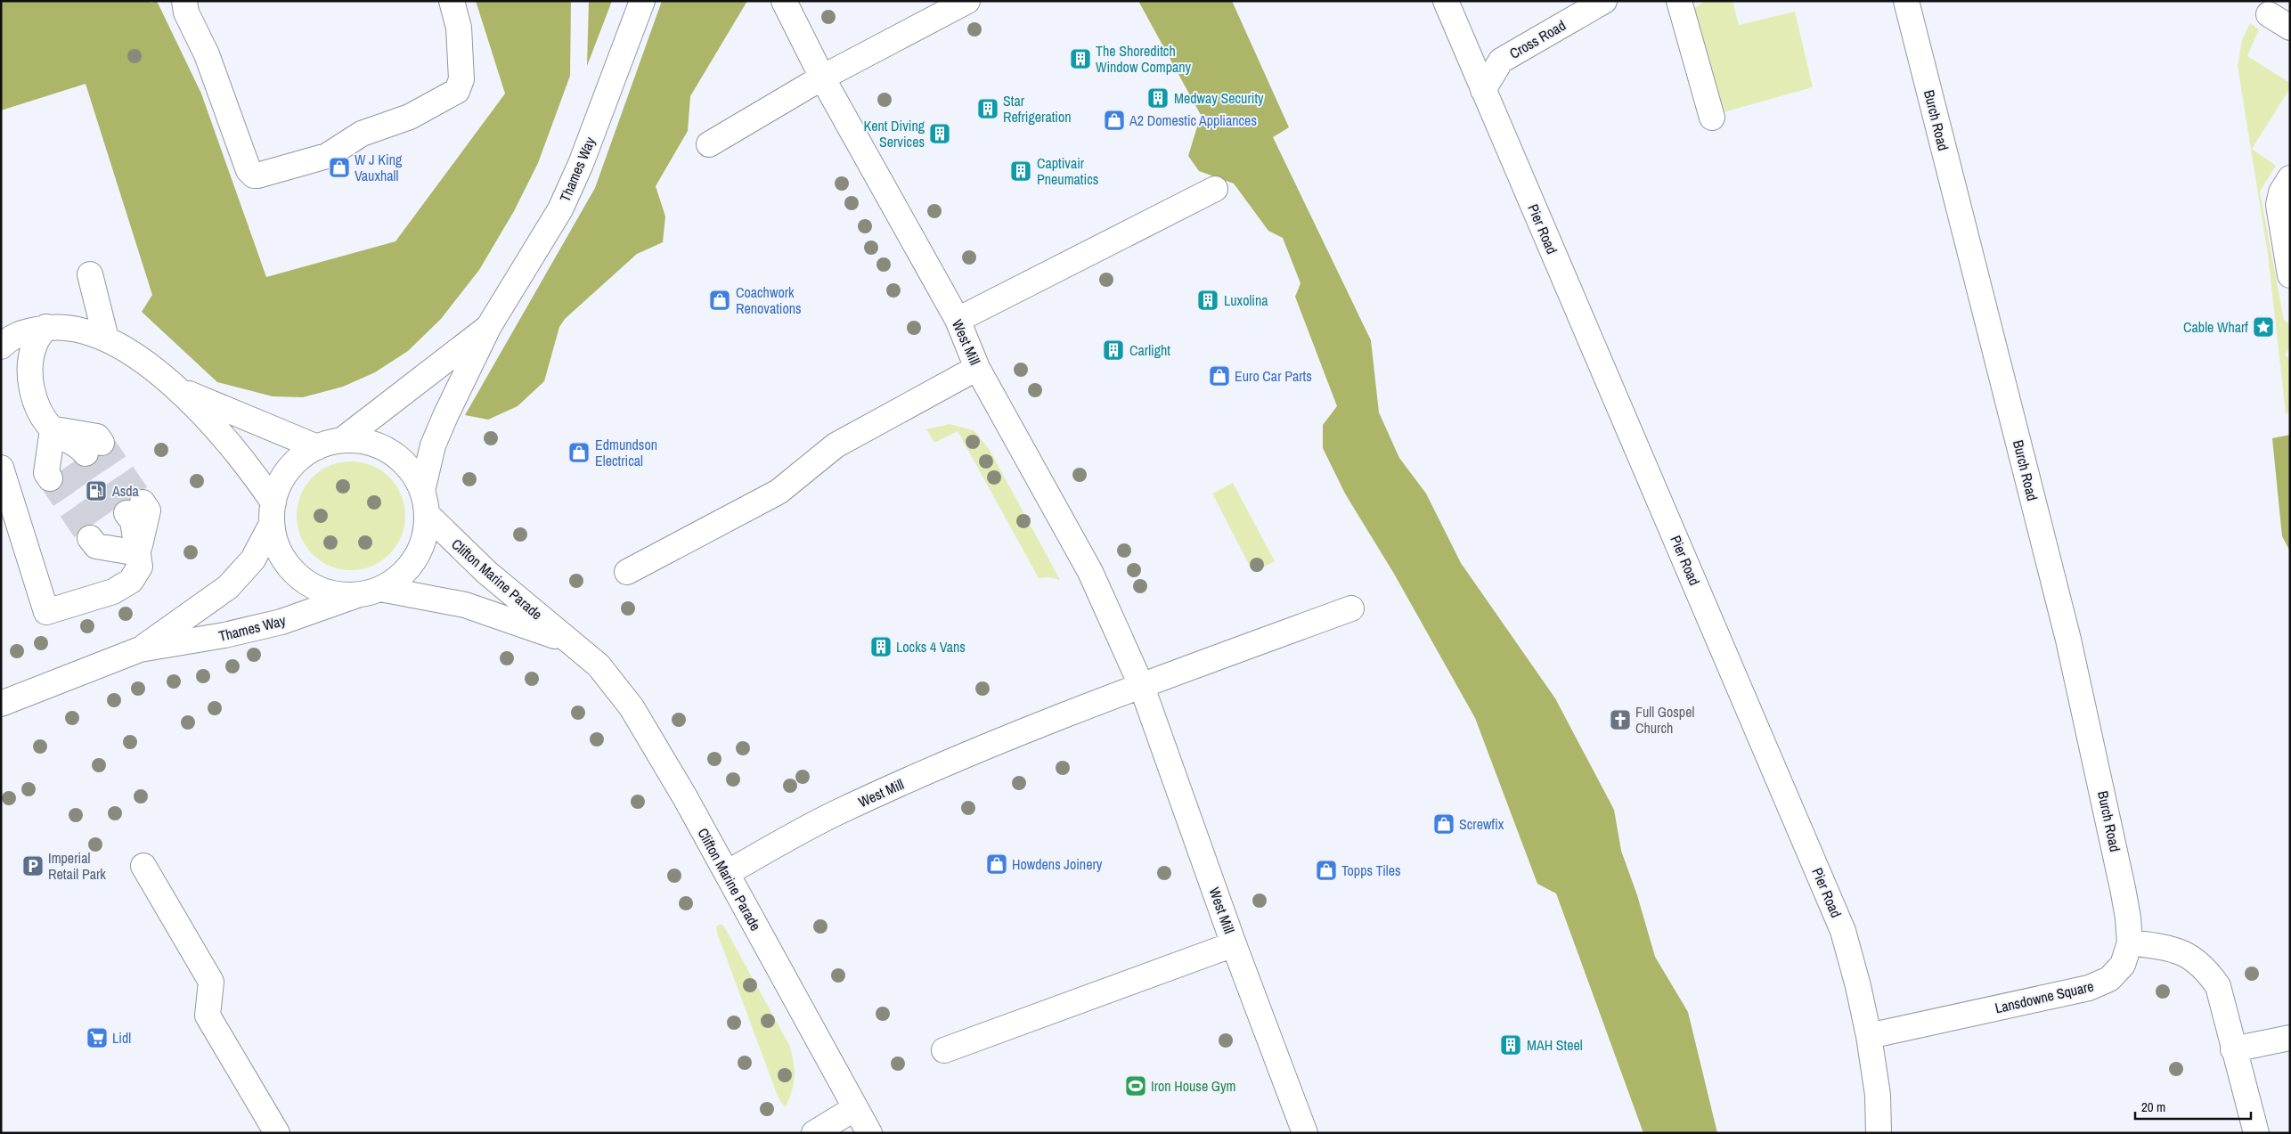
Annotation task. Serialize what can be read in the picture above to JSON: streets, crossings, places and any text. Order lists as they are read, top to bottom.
{
  "streets": {
    "street": [
      "Cross Road",
      "Burch Road",
      "Thames Way",
      "Pier Road",
      "West Mill",
      "Clifton Marine Parade",
      "Lansdowne Square"
    ]
  },
  "crossings": [
    ["Cross Road", "Pier Road"],
    ["Burch Road", "Lansdowne Square"],
    ["Thames Way", "Clifton Marine Parade"],
    ["Pier Road", "Lansdowne Square"],
    ["West Mill", "Clifton Marine Parade"]
  ],
  "places": {
    "building": [
      "The Shoreditch Window Company",
      "Medway Security",
      "Star Refrigeration",
      "Kent Diving Services",
      "Captivair Pneumatics",
      "Luxolina",
      "Carlight",
      "Locks 4 Vans",
      "MAH Steel"
    ],
    "shop": [
      "A2 Domestic Appliances",
      "W J King Vauxhall",
      "Coachwork Renovations",
      "Euro Car Parts",
      "Edmundson Electrical",
      "Screwfix",
      "Howdens Joinery",
      "Topps Tiles"
    ],
    "place": ["Cable Wharf"],
    "fuel station": ["Asda"],
    "church": ["Full Gospel Church"],
    "parking": ["Imperial Retail Park"],
    "supermarket": ["Lidl"],
    "sports": ["Iron House Gym"]
  },
  "scale_bar": "20 m"
}
